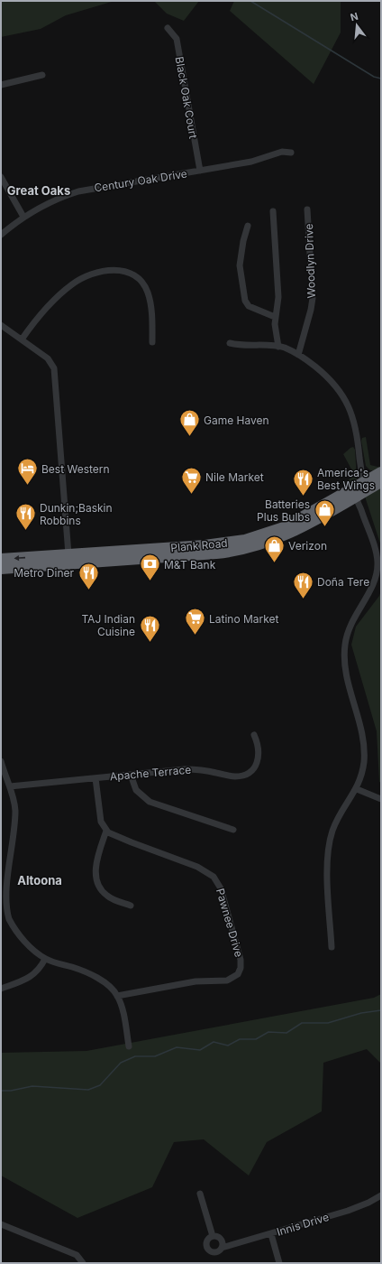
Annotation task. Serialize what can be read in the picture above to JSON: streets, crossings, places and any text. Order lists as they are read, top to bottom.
{
  "streets": {
    "highway": ["Plank Road"],
    "street": [
      "Black Oak Court",
      "Century Oak Drive",
      "Woodlyn Drive",
      "Apache Terrace",
      "Pawnee Drive",
      "Innis Drive"
    ]
  },
  "crossings": [
    ["Black Oak Court", "Century Oak Drive"]
  ],
  "districts": ["Great Oaks", "Altoona"],
  "places": {
    "shop": ["Game Haven", "Batteries Plus Bulbs", "Verizon"],
    "hotel": ["Best Western"],
    "supermarket": ["Nile Market", "Latino Market"],
    "restaurant": [
      "America's Best Wings",
      "Dunkin;Baskin Robbins",
      "Metro Diner",
      "Doña Tere",
      "TAJ Indian Cuisine"
    ],
    "bank": ["M&T Bank"]
  },
  "north": "top"
}
